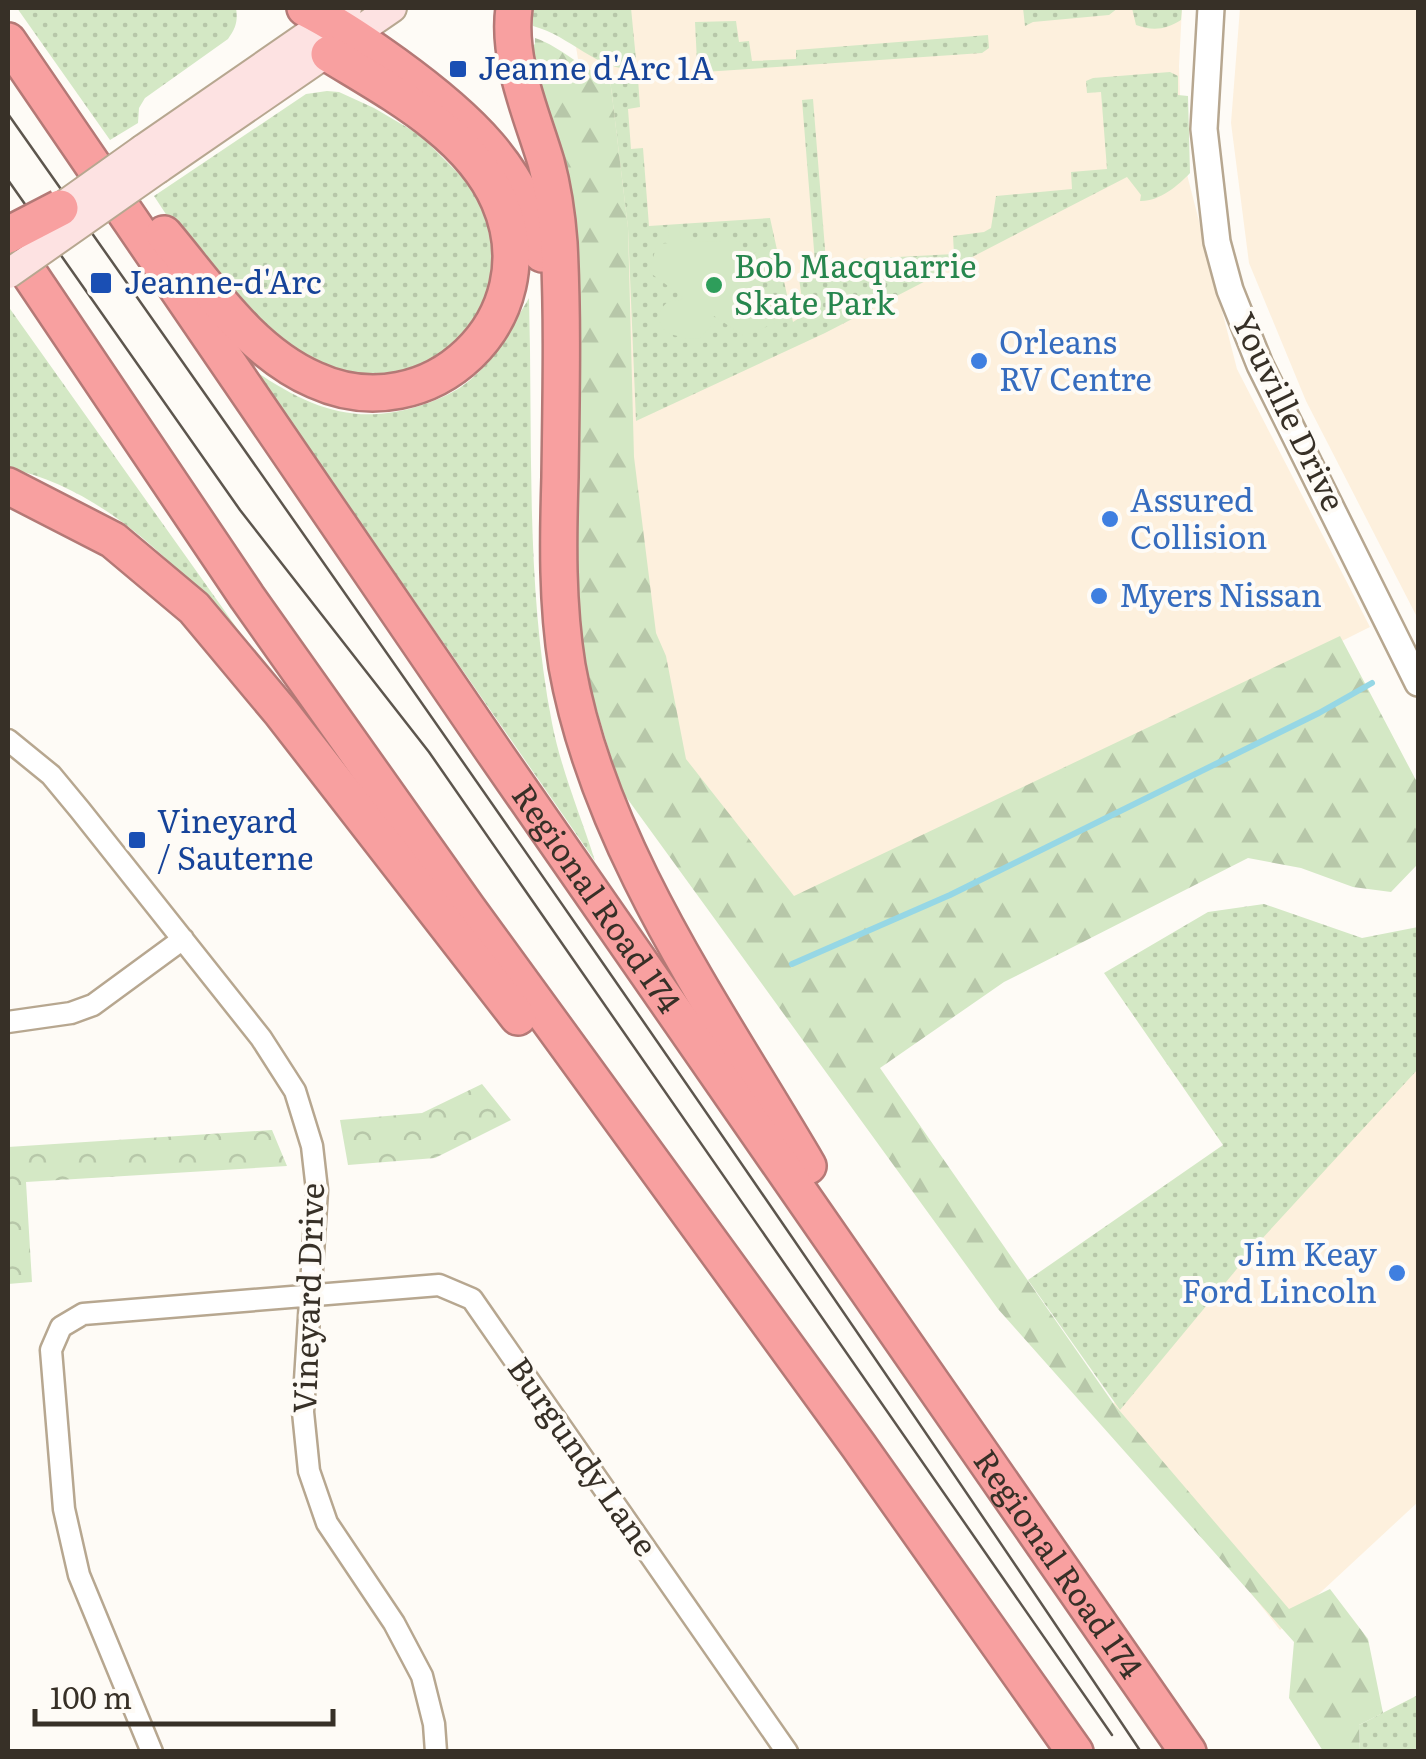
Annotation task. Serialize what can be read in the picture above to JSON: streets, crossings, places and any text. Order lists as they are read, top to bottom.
{
  "streets": {
    "highway": ["Regional Road 174"],
    "street": ["Youville Drive", "Vineyard Drive", "Burgundy Lane"]
  },
  "crossings": [
    ["Vineyard Drive", "Burgundy Lane"]
  ],
  "places": {
    "transit": ["Jeanne d'Arc 1A", "Jeanne-d'Arc", "Vineyard / Sauterne"],
    "other": [
      "Bob Macquarrie Skate Park",
      "Orleans RV Centre",
      "Assured Collision",
      "Myers Nissan",
      "Jim Keay Ford Lincoln"
    ]
  },
  "scale_bar": "100 m"
}
